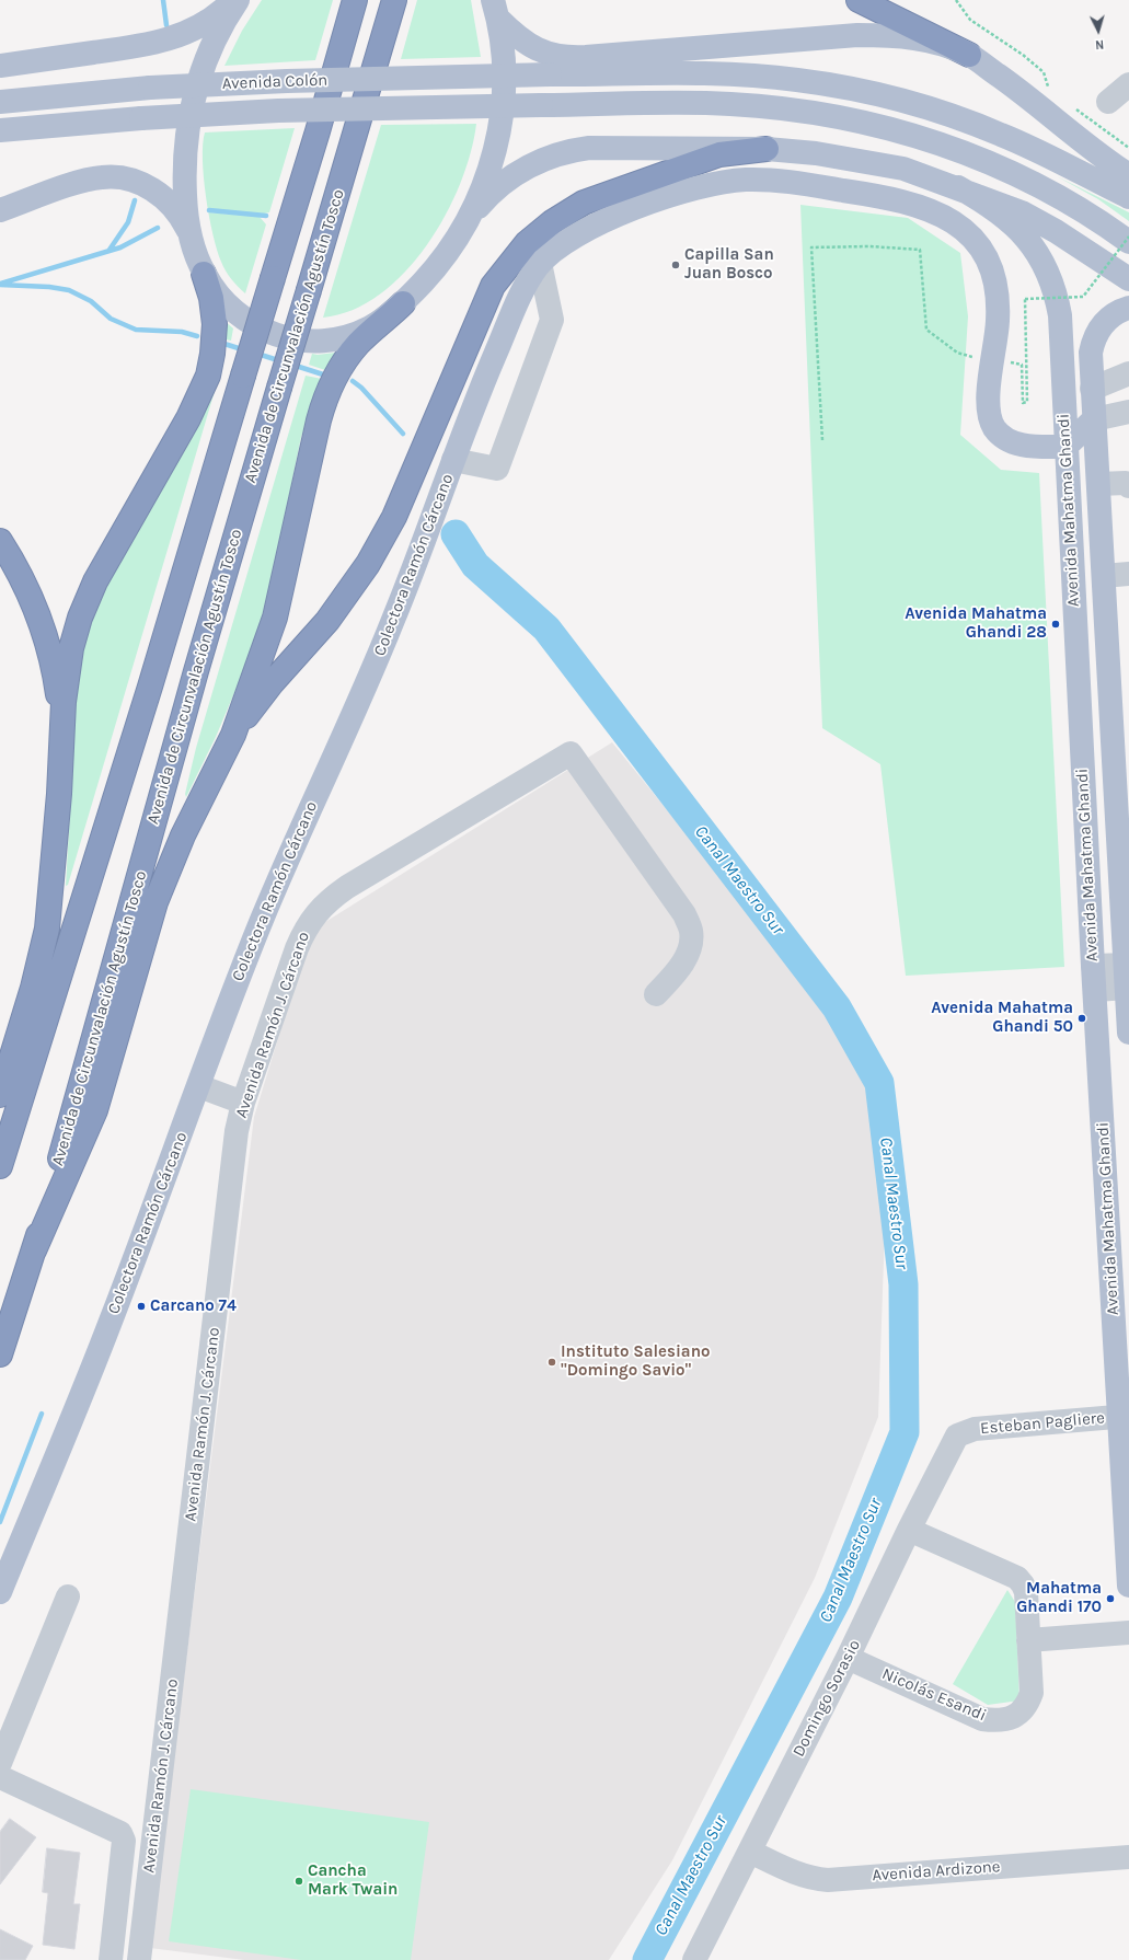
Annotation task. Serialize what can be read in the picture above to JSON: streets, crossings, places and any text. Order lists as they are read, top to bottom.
{
  "streets": {
    "highway": ["Avenida de Circunvalación Agustín Tosco"],
    "main road": ["Avenida Colón", "Avenida Mahatma Ghandi", "Colectora Ramón Cárcano"],
    "street": [
      "Avenida Ramón J. Cárcano",
      "Esteban Pagliere",
      "Nicolás Esandi",
      "Domingo Sorasio",
      "Avenida Ardizone"
    ]
  },
  "crossings": [
    ["Avenida Mahatma Ghandi", "Colectora Ramón Cárcano"],
    ["Avenida Mahatma Ghandi", "Esteban Pagliere"],
    ["Esteban Pagliere", "Domingo Sorasio"],
    ["Nicolás Esandi", "Domingo Sorasio"],
    ["Domingo Sorasio", "Avenida Ardizone"]
  ],
  "water": ["Canal Maestro Sur"],
  "places": [
    "Capilla San Juan Bosco",
    "Avenida Mahatma Ghandi 28",
    "Avenida Mahatma Ghandi 50",
    "Carcano 74",
    "Instituto Salesiano \"Domingo Savio\"",
    "Mahatma Ghandi 170",
    "Cancha Mark Twain"
  ],
  "north": "bottom"
}
